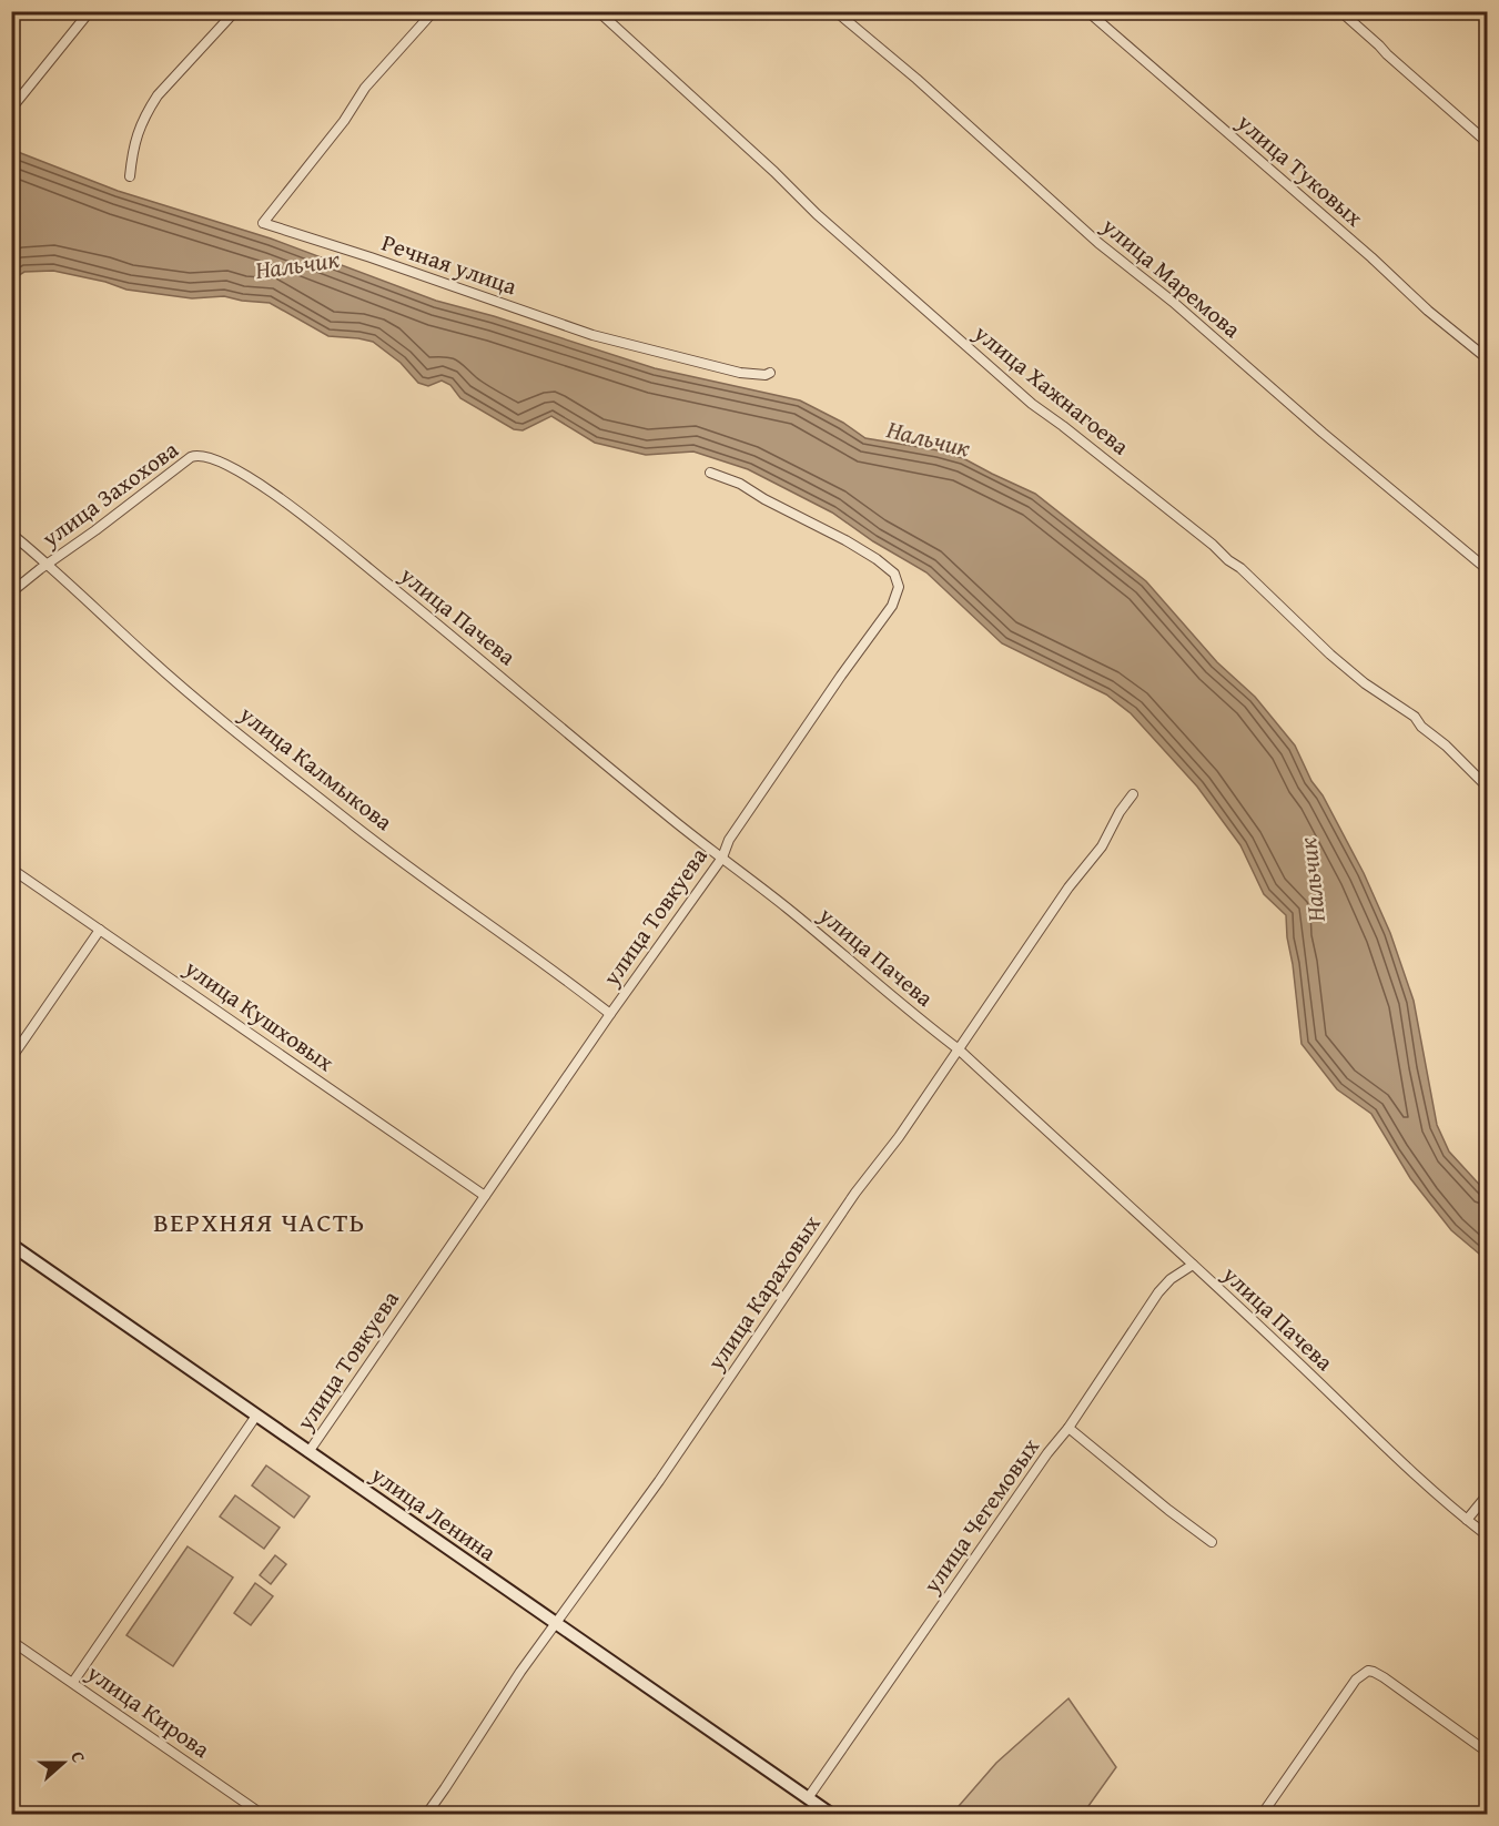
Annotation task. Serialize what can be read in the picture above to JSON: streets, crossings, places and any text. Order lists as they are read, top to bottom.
{
  "streets": {
    "street": [
      "улица Туковых",
      "Речная улица",
      "улица Маремова",
      "улица Хажнагоева",
      "улица Захохова",
      "улица Пачева",
      "улица Калмыкова",
      "улица Товкуева",
      "улица Кушховых",
      "улица Караховых",
      "улица Ленина",
      "улица Чегемовых",
      "улица Кирова"
    ]
  },
  "crossings": [
    ["улица Захохова", "улица Пачева"],
    ["улица Захохова", "улица Калмыкова"],
    ["улица Пачева", "улица Товкуева"],
    ["улица Пачева", "улица Караховых"],
    ["улица Пачева", "улица Чегемовых"],
    ["улица Калмыкова", "улица Товкуева"],
    ["улица Товкуева", "улица Кушховых"],
    ["улица Товкуева", "улица Ленина"],
    ["улица Товкуева", "улица Кирова"],
    ["улица Караховых", "улица Ленина"],
    ["улица Ленина", "улица Чегемовых"]
  ],
  "districts": ["ВЕРХНЯЯ ЧАСТЬ"],
  "water": ["Нальчик"],
  "north": "right"
}
